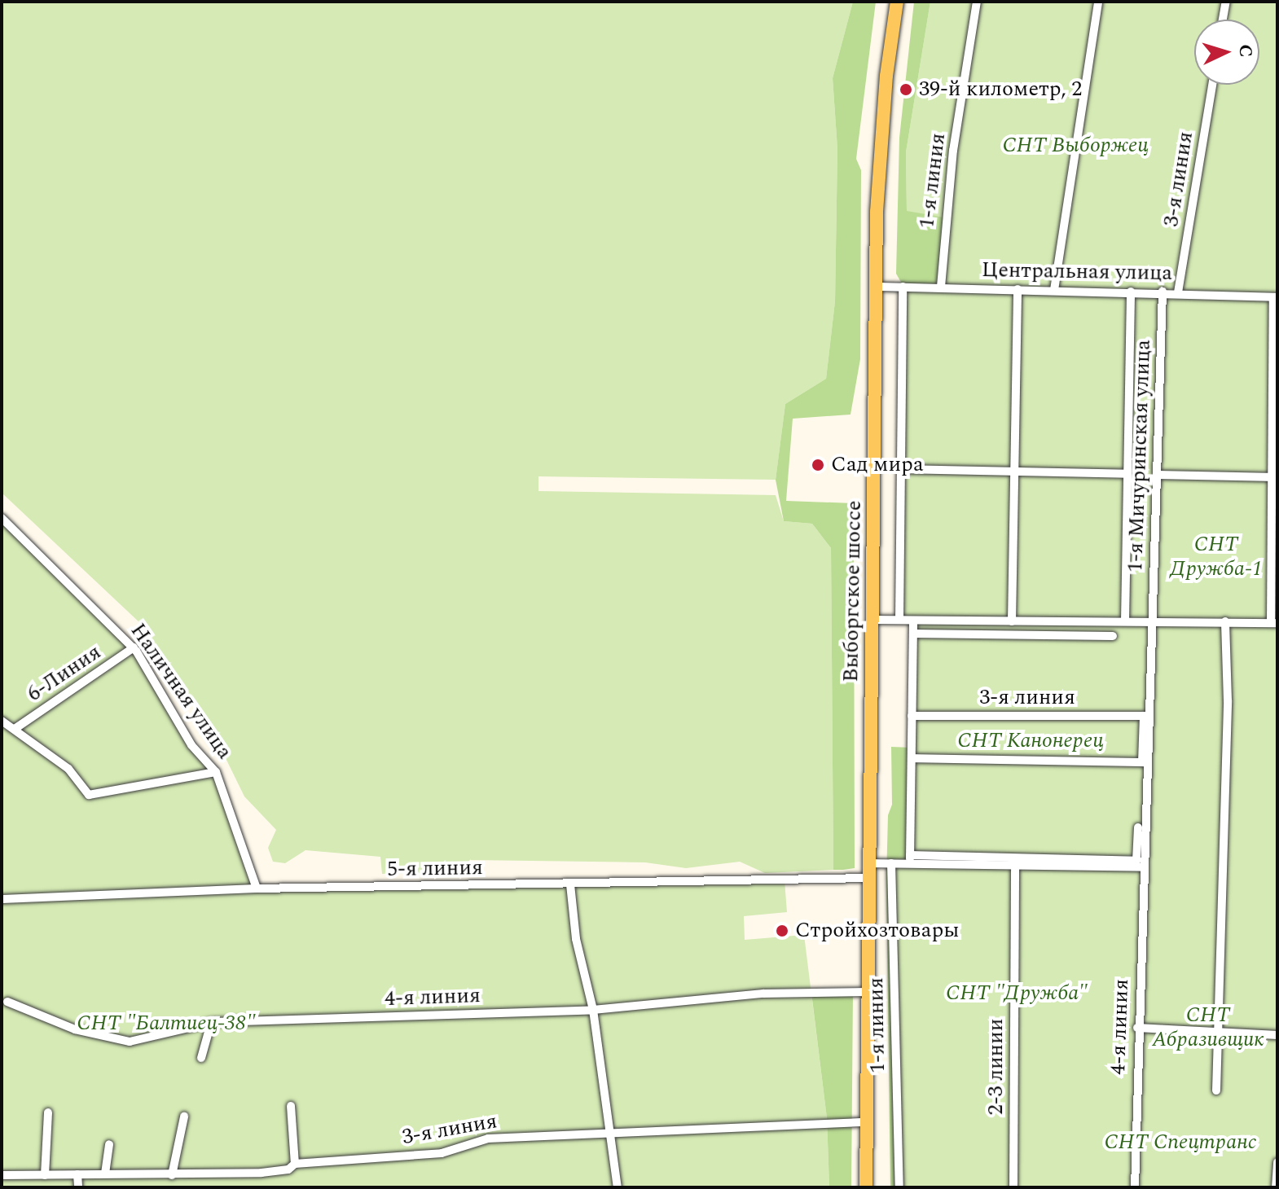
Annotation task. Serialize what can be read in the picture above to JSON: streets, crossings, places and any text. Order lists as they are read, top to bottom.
{
  "streets": {
    "main road": ["Выборгское шоссе"],
    "street": [
      "3-я линия",
      "1-я линия",
      "Центральная улица",
      "1-я Мичуринская улица",
      "6-Линия",
      "Наличная улица",
      "5-я линия",
      "4-я линия",
      "2-3 линии"
    ]
  },
  "crossings": [
    ["3-я линия", "Центральная улица"],
    ["3-я линия", "1-я Мичуринская улица"],
    ["3-я линия", "4-я линия"],
    ["1-я линия", "Центральная улица"],
    ["Центральная улица", "1-я Мичуринская улица"],
    ["Центральная улица", "Выборгское шоссе"],
    ["1-я Мичуринская улица", "4-я линия"],
    ["6-Линия", "Наличная улица"],
    ["Наличная улица", "5-я линия"]
  ],
  "parks": [
    "СНТ Выборжец",
    "СНТ Дружба-1",
    "СНТ Канонерец",
    "СНТ \"Дружба\"",
    "СНТ Абразивщик",
    "СНТ \"Балтиец-38\"",
    "СНТ Спецтранс"
  ],
  "places": ["39-й километр, 2", "Сад мира", "Стройхозтовары"],
  "north": "right"
}
